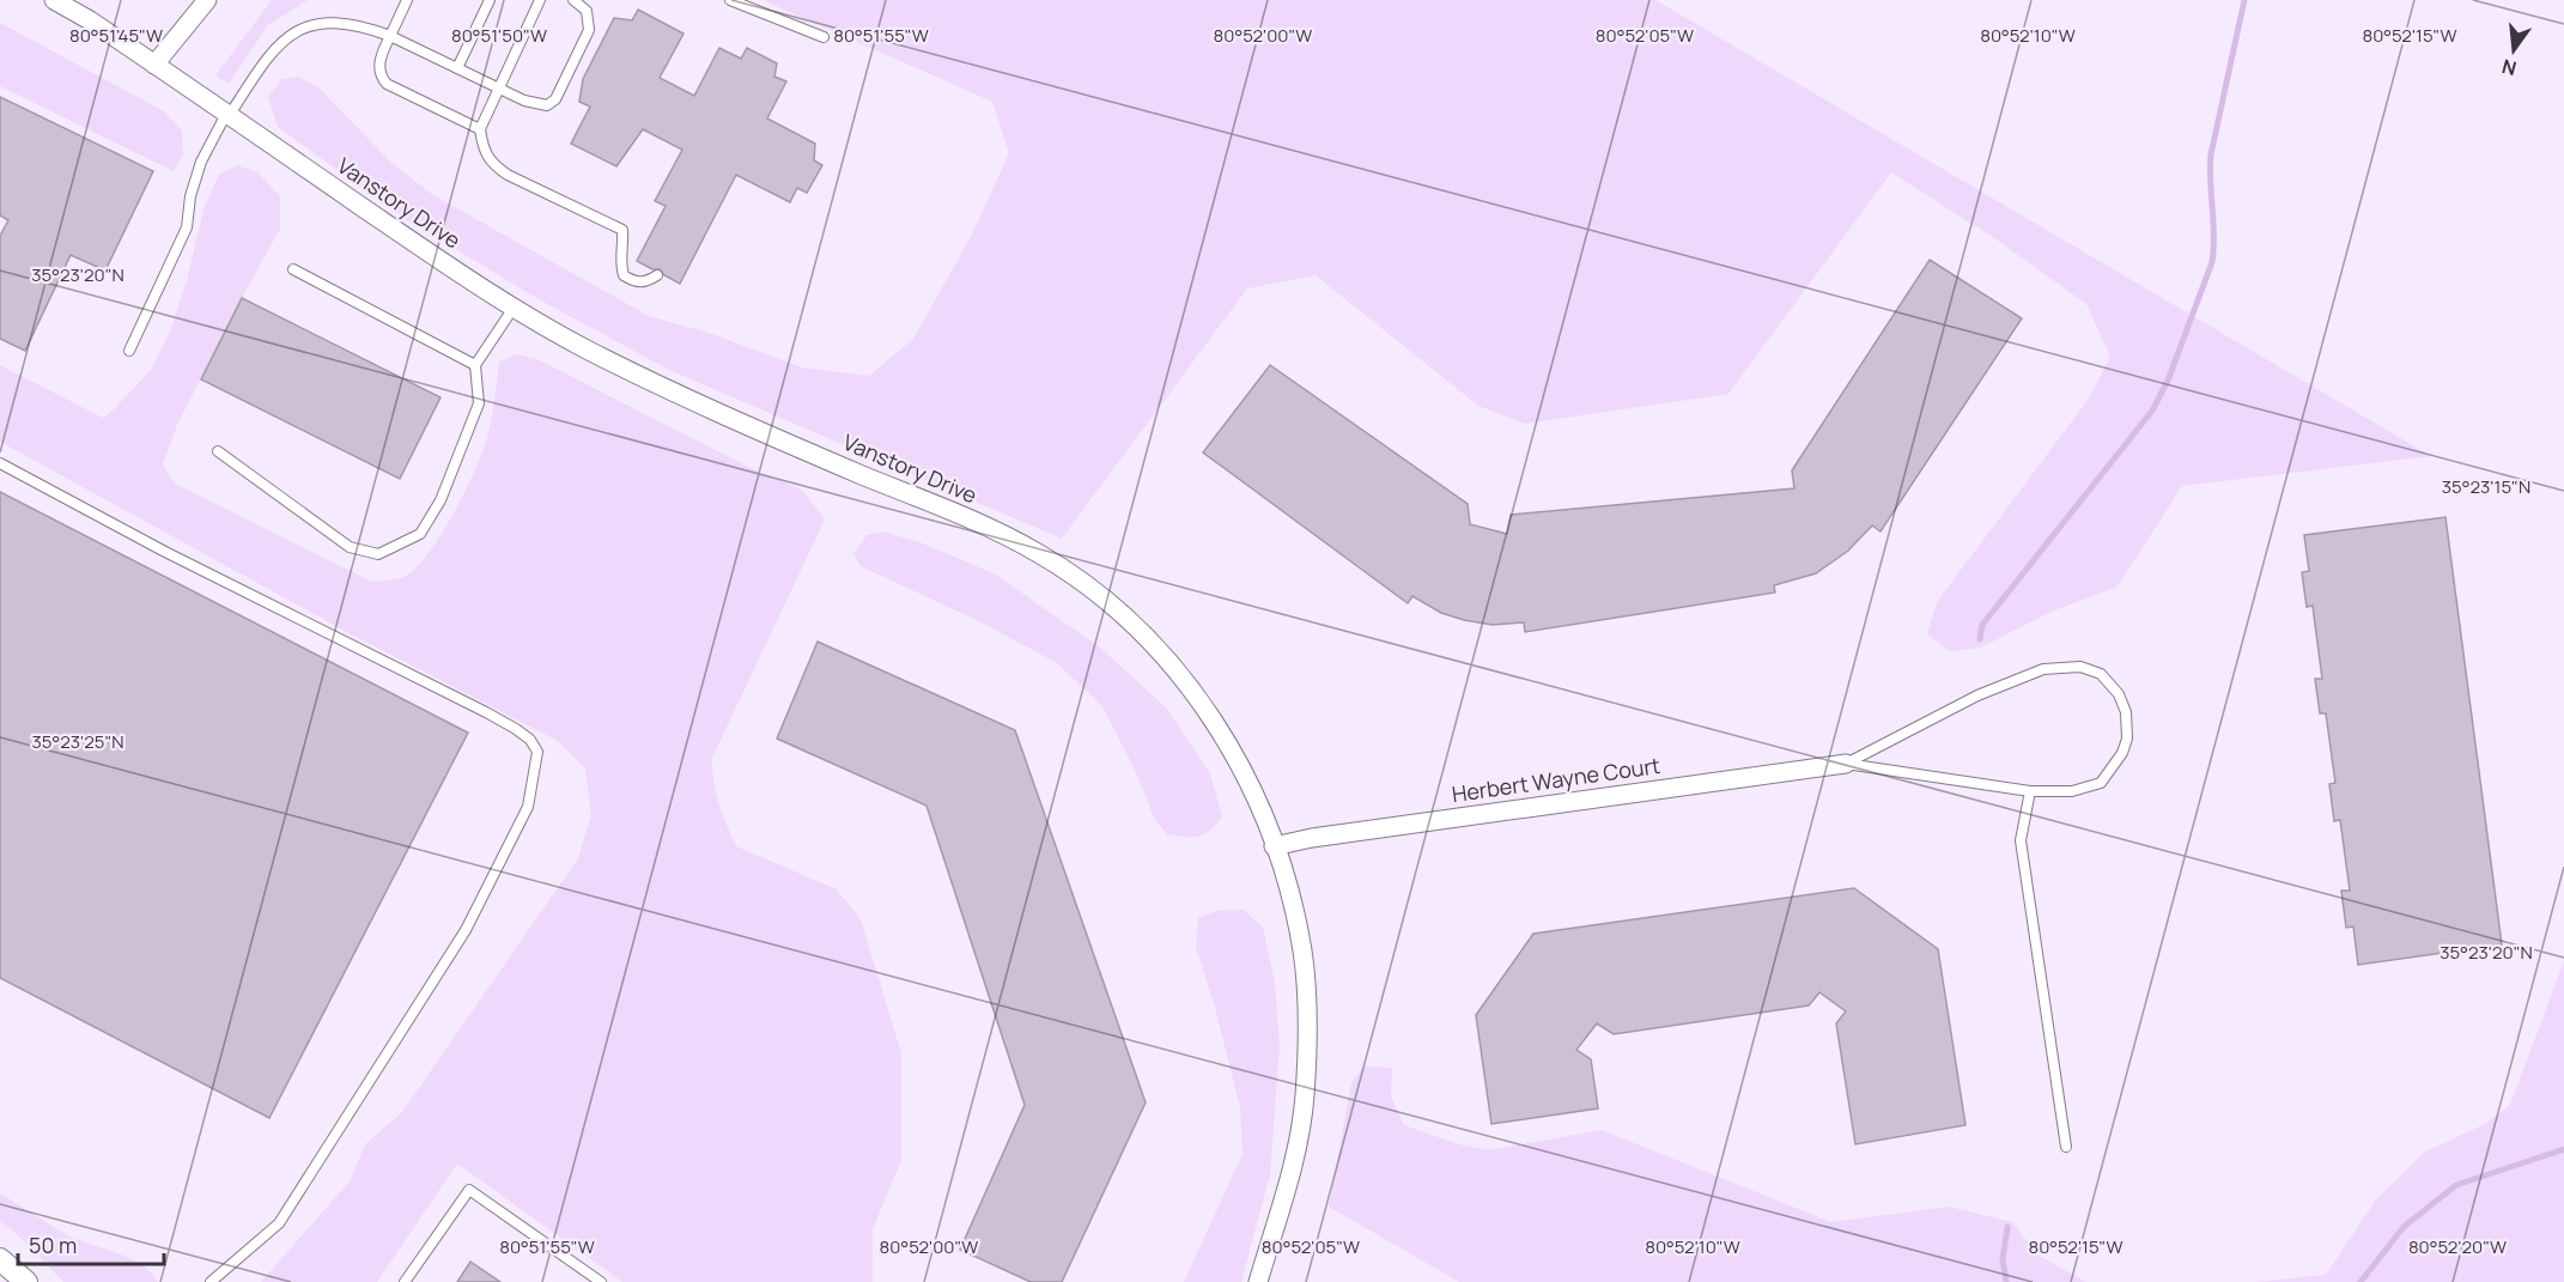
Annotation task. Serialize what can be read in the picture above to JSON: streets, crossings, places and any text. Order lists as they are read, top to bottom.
{
  "streets": {
    "street": ["Vanstory Drive", "Herbert Wayne Court"]
  },
  "crossings": [
    ["Vanstory Drive", "Herbert Wayne Court"]
  ],
  "scale_bar": "50 m",
  "north": "bottom",
  "coordinates": [
    "80°51'45\"W",
    "80°51'50\"W",
    "80°51'55\"W",
    "80°52'00\"W",
    "80°52'05\"W",
    "80°52'10\"W",
    "80°52'15\"W",
    "35°23'20\"N",
    "35°23'15\"N",
    "35°23'25\"N",
    "80°52'20\"W"
  ]
}
